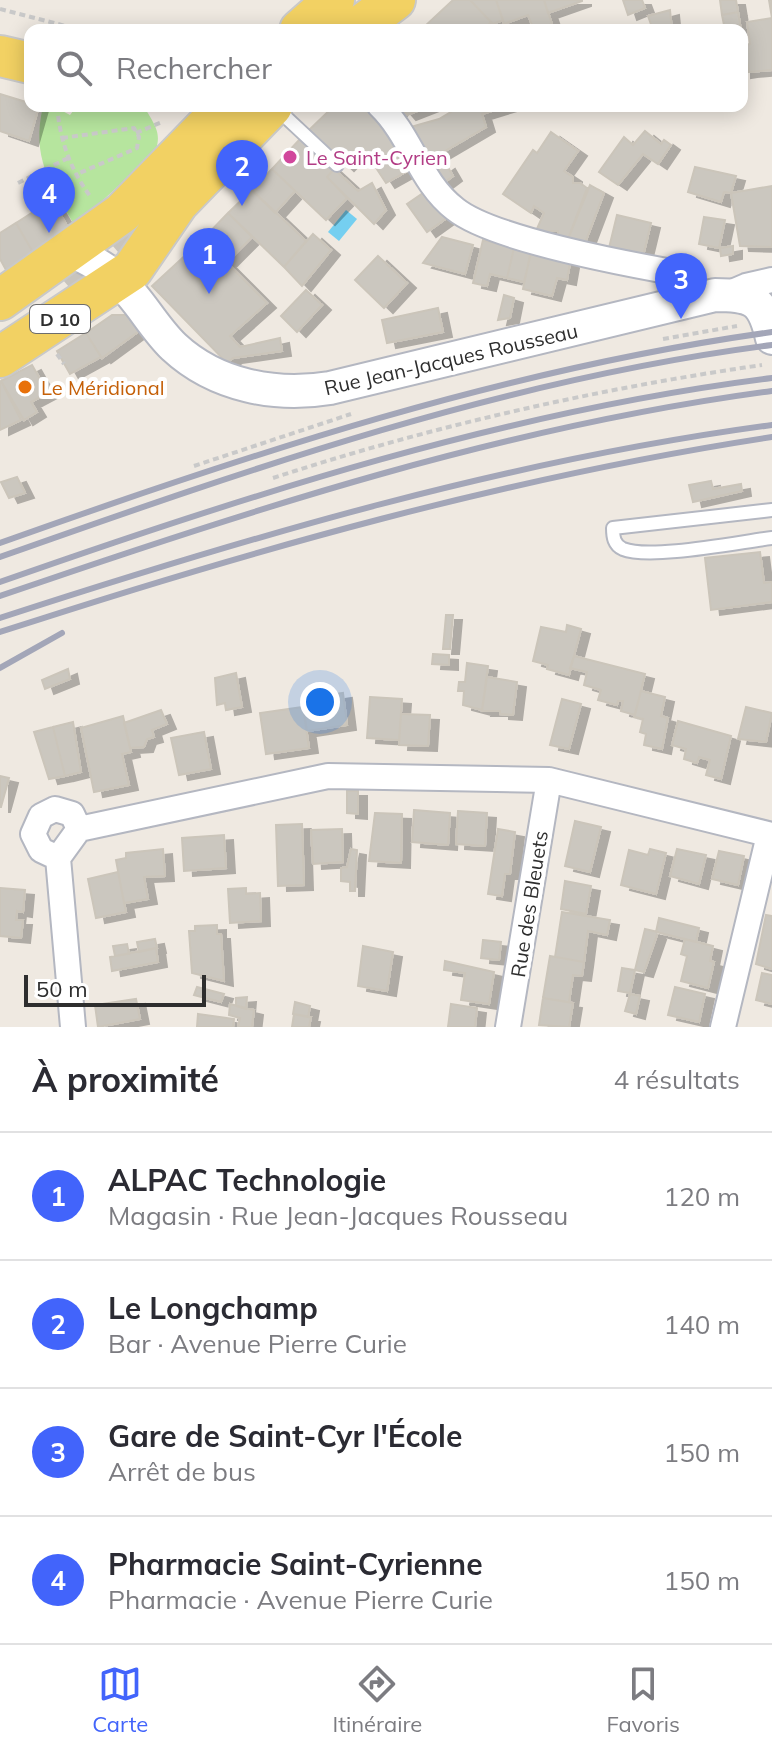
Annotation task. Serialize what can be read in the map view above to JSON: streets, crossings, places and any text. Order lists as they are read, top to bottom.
{
  "streets": {
    "main road": ["D 10"],
    "street": ["Rue Jean-Jacques Rousseau", "Rue des Bleuets"]
  },
  "crossings": [
    ["D 10", "Rue Jean-Jacques Rousseau"]
  ],
  "places": ["Le Saint-Cyrien", "Le Méridional"],
  "scale_bar": "50 m",
  "page": {
    "search": "Rechercher",
    "pins": [
      "2",
      "4",
      "1",
      "3"
    ],
    "scale": "50 m",
    "heading": ["À proximité", "4 résultats"],
    "list": [
      {
        "mark": "1",
        "name": "ALPAC Technologie",
        "note": "Magasin · Rue Jean-Jacques Rousseau",
        "value": "120 m"
      },
      {
        "mark": "2",
        "name": "Le Longchamp",
        "note": "Bar · Avenue Pierre Curie",
        "value": "140 m"
      },
      {
        "mark": "3",
        "name": "Gare de Saint-Cyr l'École",
        "note": "Arrêt de bus",
        "value": "150 m"
      },
      {
        "mark": "4",
        "name": "Pharmacie Saint-Cyrienne",
        "note": "Pharmacie · Avenue Pierre Curie",
        "value": "150 m"
      }
    ],
    "nav": ["Carte", "Itinéraire", "Favoris"]
  }
}
